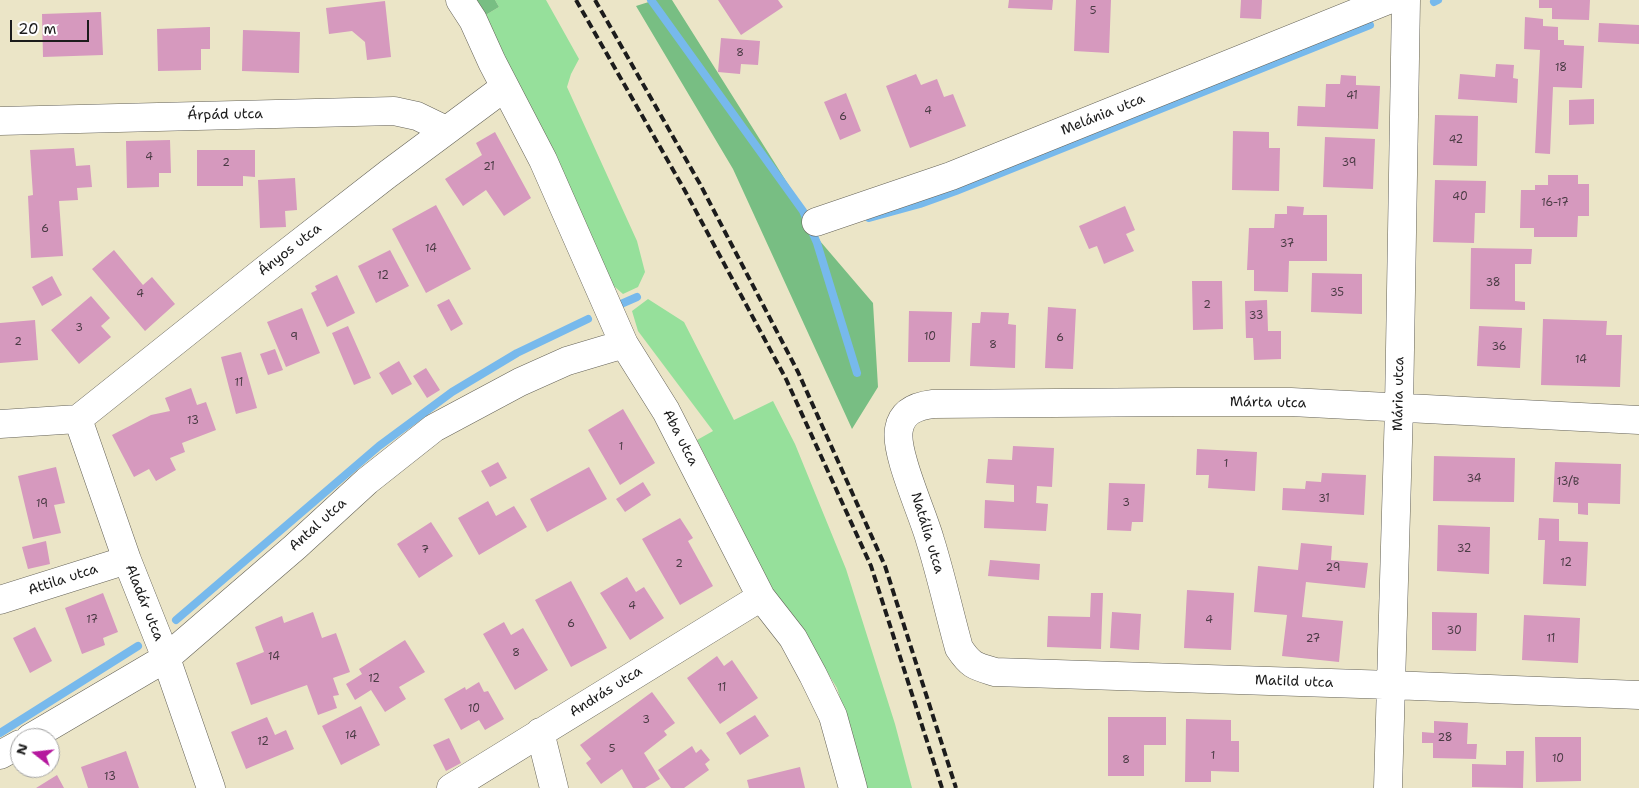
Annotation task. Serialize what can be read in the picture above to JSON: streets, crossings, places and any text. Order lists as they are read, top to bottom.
{
  "streets": {
    "street": [
      "Árpád utca",
      "Melánia utca",
      "Ányos utca",
      "Mária utca",
      "Márta utca",
      "Aba utca",
      "Antal utca",
      "Natália utca",
      "Attila utca",
      "Aladár utca",
      "Matild utca",
      "András utca"
    ]
  },
  "crossings": [
    ["Árpád utca", "Ányos utca"],
    ["Ányos utca", "Aba utca"],
    ["Ányos utca", "Aladár utca"],
    ["Mária utca", "Márta utca"],
    ["Mária utca", "Matild utca"],
    ["Márta utca", "Natália utca"],
    ["Aba utca", "Antal utca"],
    ["Aba utca", "András utca"],
    ["Antal utca", "Aladár utca"],
    ["Natália utca", "Matild utca"],
    ["Attila utca", "Aladár utca"]
  ],
  "house_numbers": [
    "5",
    "8",
    "18",
    "41",
    "4",
    "6",
    "42",
    "4",
    "2",
    "39",
    "21",
    "40",
    "16-17",
    "6",
    "37",
    "14",
    "12",
    "38",
    "35",
    "4",
    "2",
    "33",
    "3",
    "9",
    "10",
    "6",
    "2",
    "8",
    "36",
    "14",
    "11",
    "13",
    "1",
    "1",
    "34",
    "13/B",
    "31",
    "3",
    "19",
    "32",
    "7",
    "12",
    "2",
    "29",
    "4",
    "17",
    "4",
    "6",
    "30",
    "27",
    "11",
    "8",
    "14",
    "12",
    "11",
    "10",
    "3",
    "14",
    "28",
    "12",
    "5",
    "1",
    "10",
    "8",
    "13"
  ],
  "scale_bar": "20 m",
  "north": "left"
}
